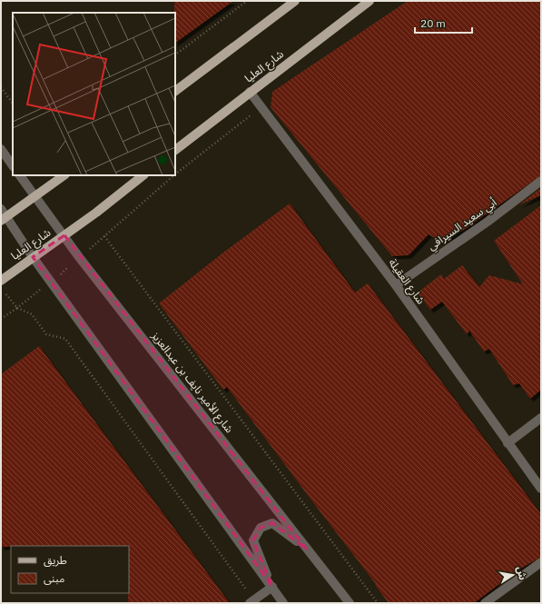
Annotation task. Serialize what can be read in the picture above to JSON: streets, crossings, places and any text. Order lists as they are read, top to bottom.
{
  "streets": {
    "main road": ["شارع العليا"],
    "street": ["أبي سعيد السيرافي", "شارع العقيلة", "شارع الأمير نايف بن عبدالعزيز"]
  },
  "crossings": [
    ["شارع العليا", "شارع العقيلة"],
    ["شارع العليا", "شارع الأمير نايف بن عبدالعزيز"],
    ["أبي سعيد السيرافي", "شارع العقيلة"]
  ],
  "legend": ["طريق", "مبنى"],
  "scale_bar": "20 m",
  "north": "right"
}
